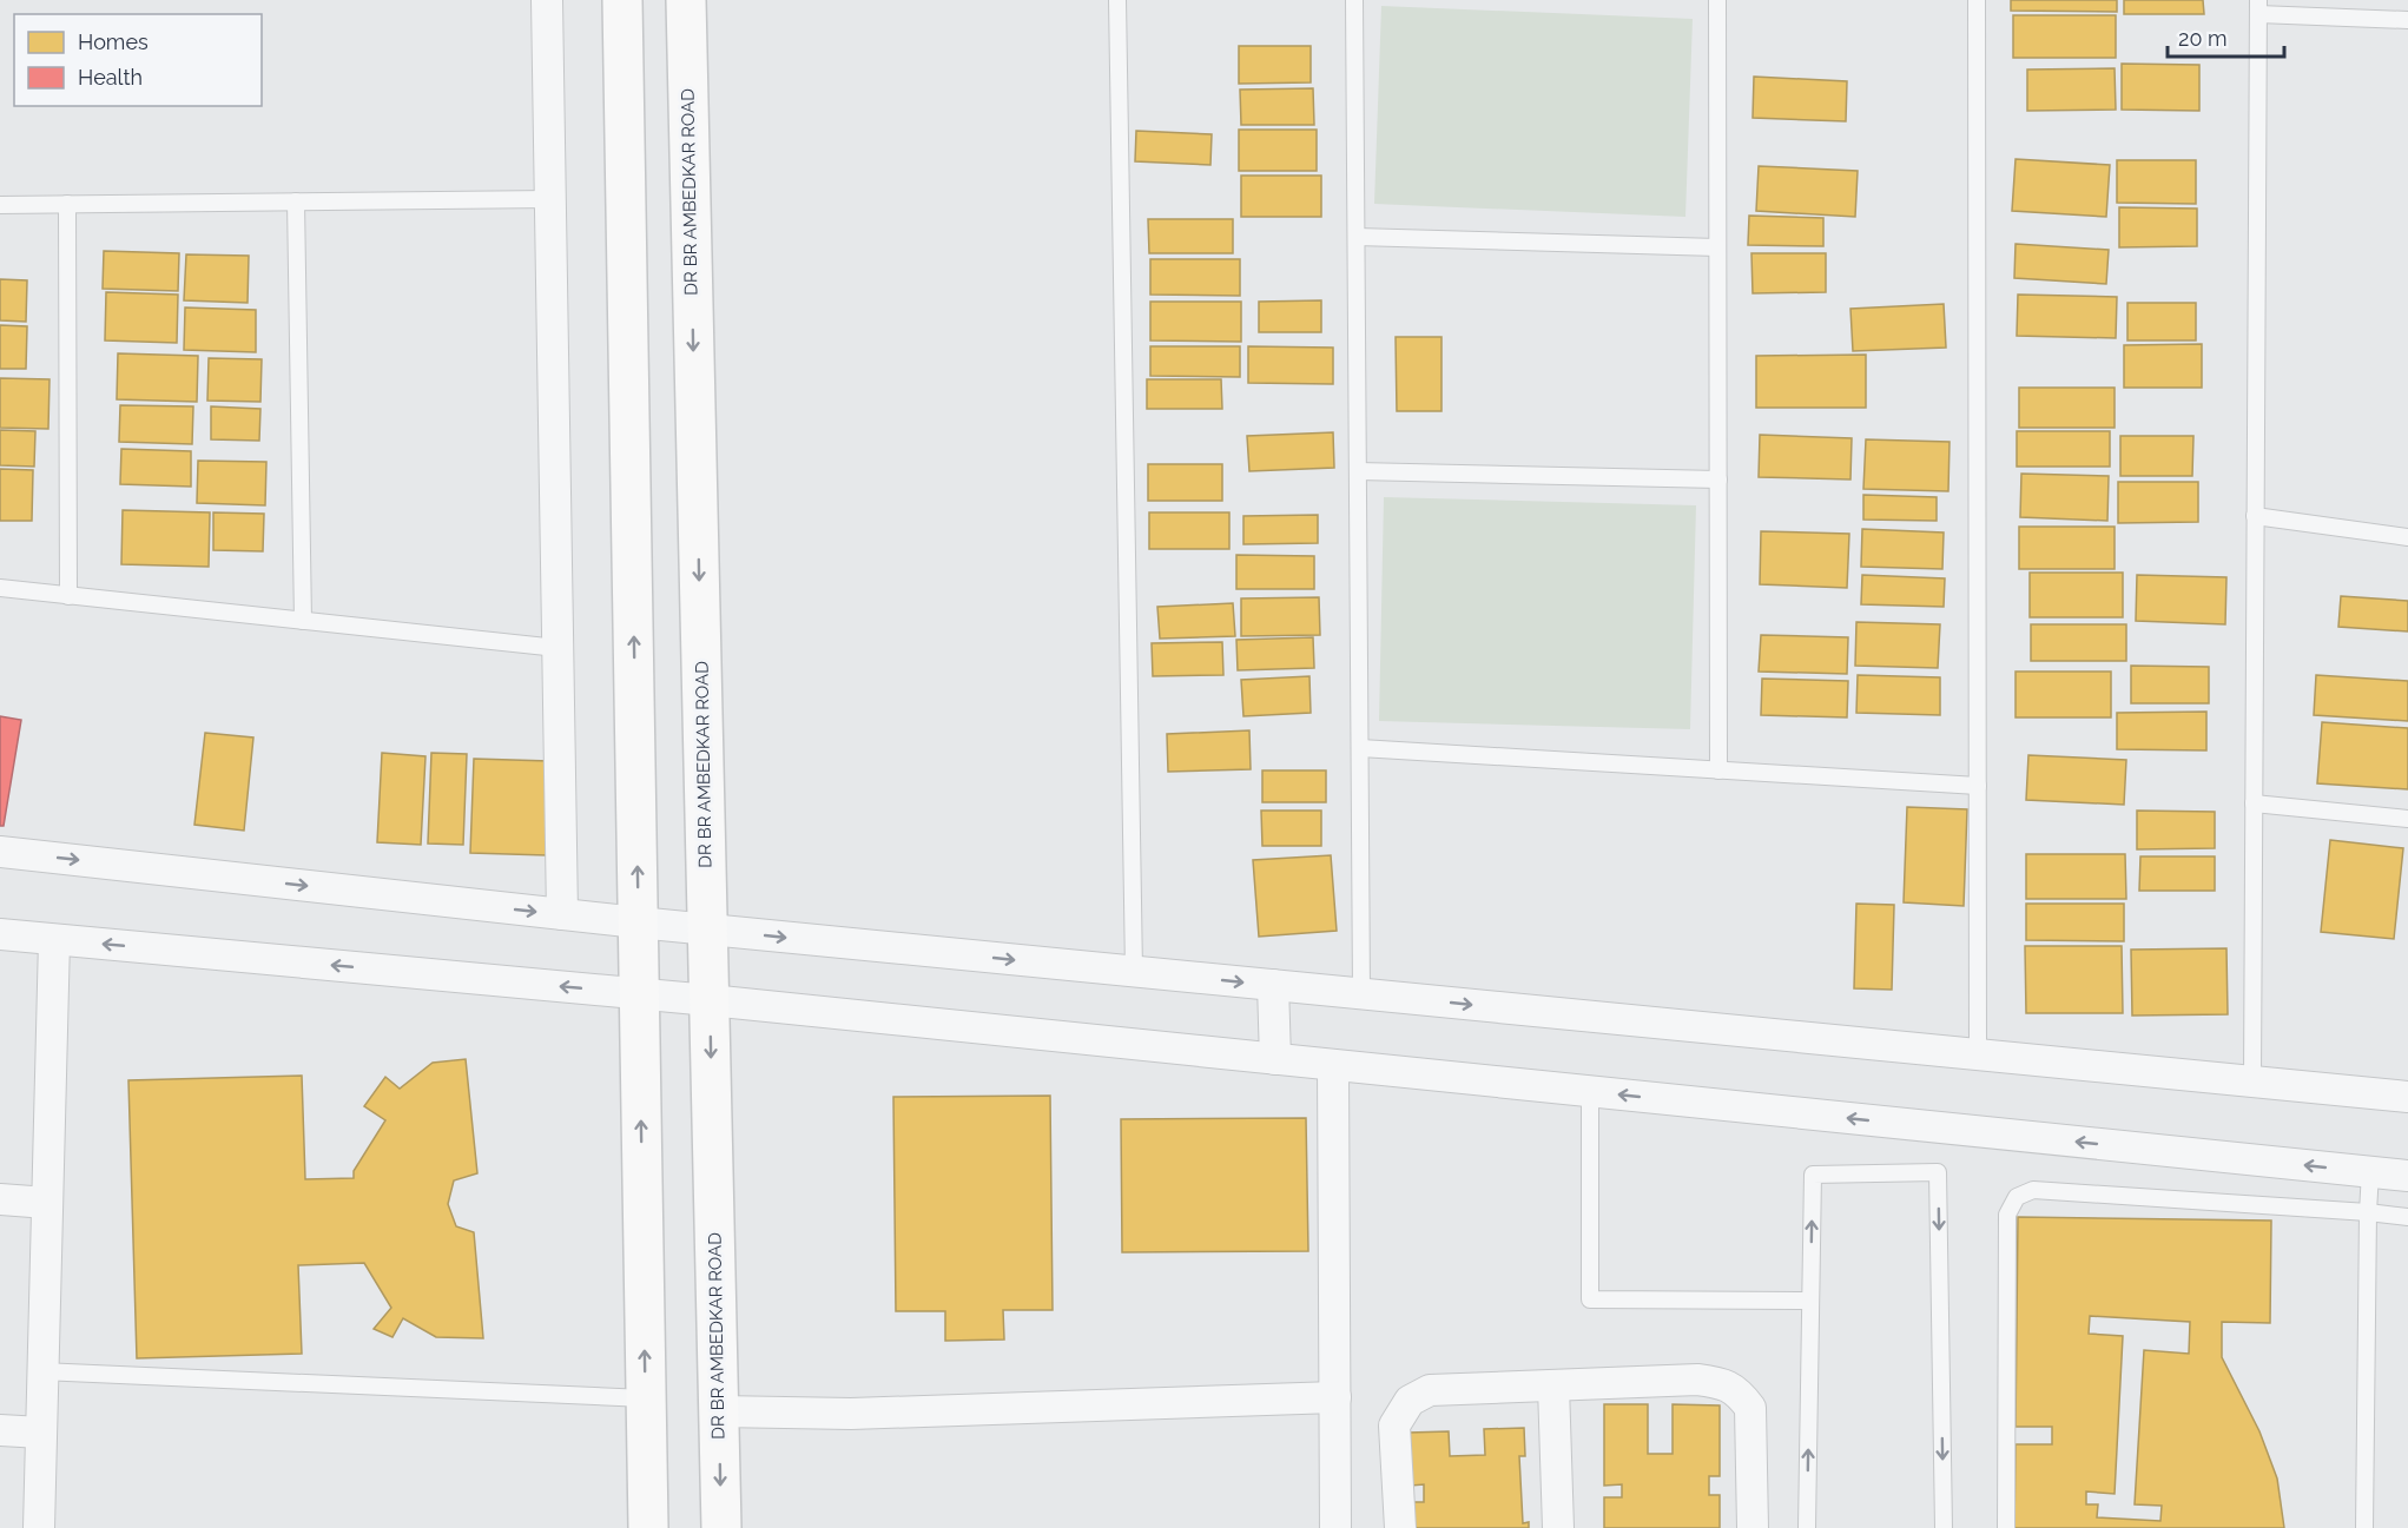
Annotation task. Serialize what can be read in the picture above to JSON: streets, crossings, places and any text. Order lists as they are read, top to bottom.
{
  "streets": {
    "street": ["DR BR AMBEDKAR ROAD"]
  },
  "legend": ["Homes", "Health"],
  "scale_bar": "20 m"
}
